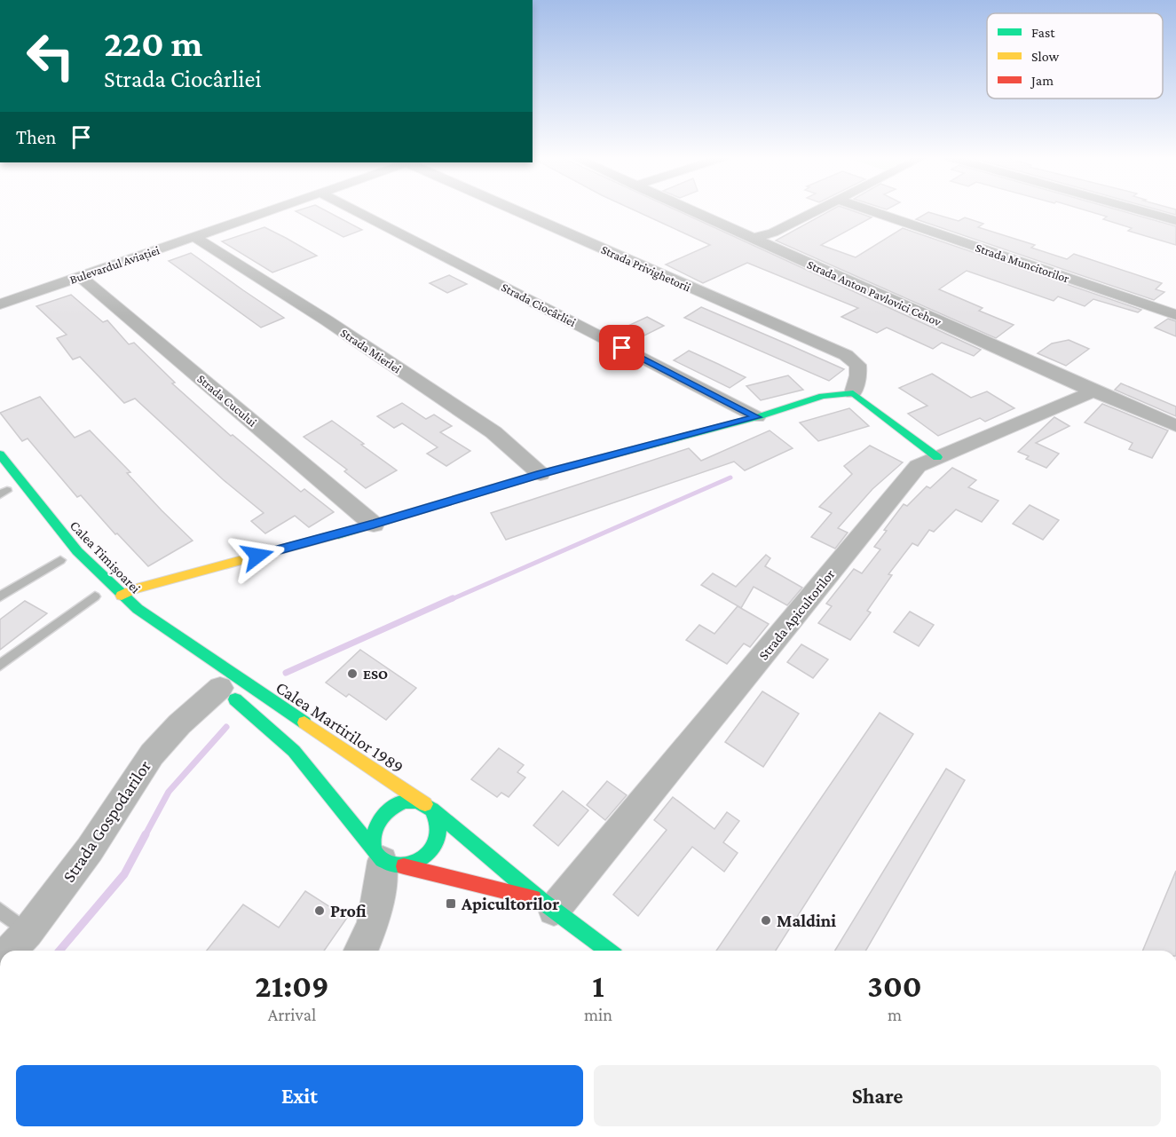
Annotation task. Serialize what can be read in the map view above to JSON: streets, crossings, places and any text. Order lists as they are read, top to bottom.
{
  "streets": {
    "main road": ["Calea Timișoarei", "Calea Martirilor 1989"],
    "street": [
      "Strada Muncitorilor",
      "Bulevardul Aviației",
      "Strada Privighetorii",
      "Strada Anton Pavlovici Cehov",
      "Strada Ciocârliei",
      "Strada Mierlei",
      "Strada Cucului",
      "Strada Apicultorilor",
      "Strada Gospodarilor"
    ]
  },
  "crossings": [
    ["Bulevardul Aviației", "Strada Mierlei"],
    ["Bulevardul Aviației", "Strada Cucului"],
    ["Strada Anton Pavlovici Cehov", "Strada Apicultorilor"],
    ["Calea Timișoarei", "Calea Martirilor 1989"],
    ["Calea Timișoarei", "Strada Gospodarilor"],
    ["Strada Apicultorilor", "Calea Martirilor 1989"],
    ["Calea Martirilor 1989", "Strada Gospodarilor"]
  ],
  "places": {
    "other": ["ESO", "Profi", "Maldini"],
    "transit": ["Apicultorilor"]
  },
  "legend": ["Fast", "Slow", "Jam"],
  "page": {
    "turn": ["220 m", "Strada Ciocârliei"],
    "then": "Then",
    "eta": [
      "21:09",
      "Arrival",
      "1",
      "min",
      "300",
      "m"
    ],
    "buttons": ["Exit", "Share"]
  }
}
